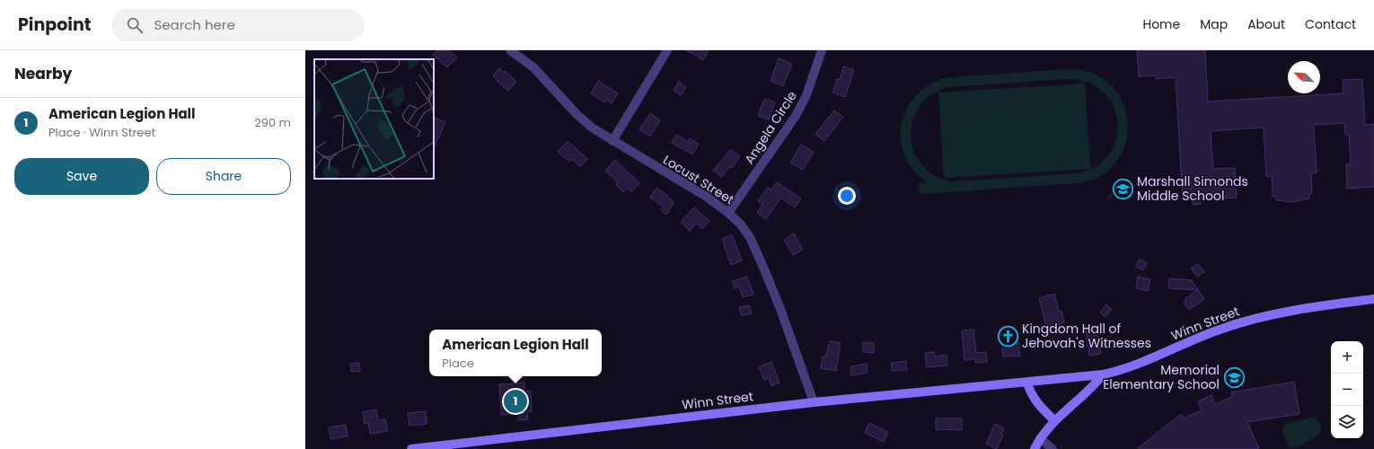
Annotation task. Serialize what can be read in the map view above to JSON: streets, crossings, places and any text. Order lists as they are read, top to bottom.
{
  "streets": {
    "main road": ["Winn Street"],
    "street": ["Angela Circle", "Locust Street"]
  },
  "crossings": [
    ["Angela Circle", "Locust Street"],
    ["Locust Street", "Winn Street"]
  ],
  "places": {
    "school or university": ["Marshall Simonds Middle School", "Memorial Elementary School"],
    "church": ["Kingdom Hall of Jehovah's Witnesses"]
  },
  "north": "top left",
  "page": {
    "header": "Pinpoint",
    "search": "Search here",
    "nav": [
      "Home",
      "Map",
      "About",
      "Contact"
    ],
    "heading": "Nearby",
    "list": [
      {
        "mark": "1",
        "name": "American Legion Hall",
        "note": "Place · Winn Street",
        "value": "290 m"
      }
    ],
    "buttons": ["Save", "Share"],
    "popup": ["American Legion Hall", "Place"],
    "map_buttons": ["+", "−"],
    "pins": "1"
  }
}
